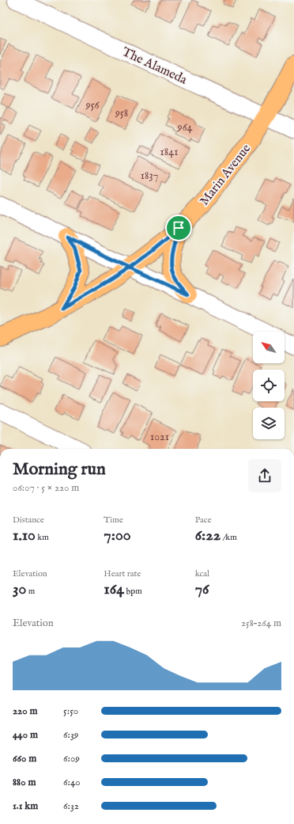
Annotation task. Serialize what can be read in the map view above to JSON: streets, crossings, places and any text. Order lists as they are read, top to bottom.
{
  "streets": {
    "main road": ["Marin Avenue"],
    "street": ["The Alameda"]
  },
  "crossings": [
    ["The Alameda", "Marin Avenue"]
  ],
  "house_numbers": [
    "956",
    "958",
    "964",
    "1841",
    "1837",
    "1021"
  ],
  "north": "top left",
  "page": {
    "heading": ["Morning run", "06:07 · 5 × 220 m"],
    "stats": [
      ["Distance", "1.10 km"],
      ["Time", "7:00"],
      ["Pace", "6:22 /km"],
      ["Elevation", "30 m"],
      ["Heart rate", "164 bpm"],
      ["kcal", "76"]
    ],
    "chart": ["Elevation", "258–264 m"],
    "list": [
      {
        "name": "220 m",
        "note": "5:50"
      },
      {
        "name": "440 m",
        "note": "6:39"
      },
      {
        "name": "660 m",
        "note": "6:09"
      },
      {
        "name": "880 m",
        "note": "6:40"
      },
      {
        "name": "1.1 km",
        "note": "6:32"
      }
    ]
  }
}
